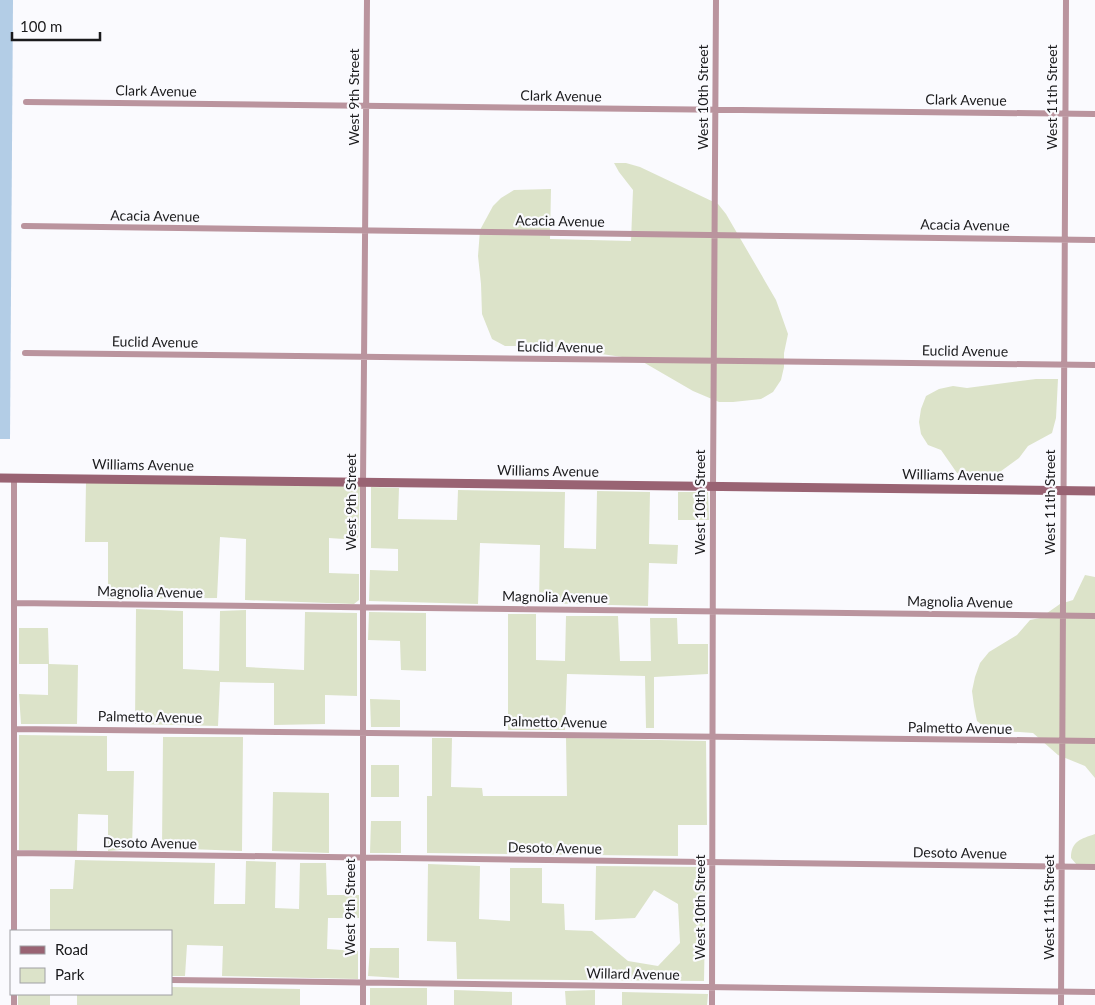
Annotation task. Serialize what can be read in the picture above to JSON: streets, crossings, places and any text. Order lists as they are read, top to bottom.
{
  "streets": {
    "street": [
      "Clark Avenue",
      "West 9th Street",
      "West 10th Street",
      "West 11th Street",
      "Acacia Avenue",
      "Euclid Avenue",
      "Williams Avenue",
      "Magnolia Avenue",
      "Palmetto Avenue",
      "Desoto Avenue",
      "Willard Avenue"
    ]
  },
  "crossings": [
    ["Clark Avenue", "West 9th Street"],
    ["Clark Avenue", "West 10th Street"],
    ["Clark Avenue", "West 11th Street"],
    ["West 9th Street", "Acacia Avenue"],
    ["West 9th Street", "Euclid Avenue"],
    ["West 9th Street", "Williams Avenue"],
    ["West 9th Street", "Magnolia Avenue"],
    ["West 9th Street", "Palmetto Avenue"],
    ["West 9th Street", "Desoto Avenue"],
    ["West 9th Street", "Willard Avenue"],
    ["West 10th Street", "Acacia Avenue"],
    ["West 10th Street", "Euclid Avenue"],
    ["West 10th Street", "Williams Avenue"],
    ["West 10th Street", "Magnolia Avenue"],
    ["West 10th Street", "Palmetto Avenue"],
    ["West 10th Street", "Desoto Avenue"],
    ["West 10th Street", "Willard Avenue"],
    ["West 11th Street", "Acacia Avenue"],
    ["West 11th Street", "Euclid Avenue"],
    ["West 11th Street", "Williams Avenue"],
    ["West 11th Street", "Magnolia Avenue"],
    ["West 11th Street", "Palmetto Avenue"],
    ["West 11th Street", "Desoto Avenue"],
    ["West 11th Street", "Willard Avenue"]
  ],
  "legend": ["Road", "Park"],
  "scale_bar": "100 m"
}
